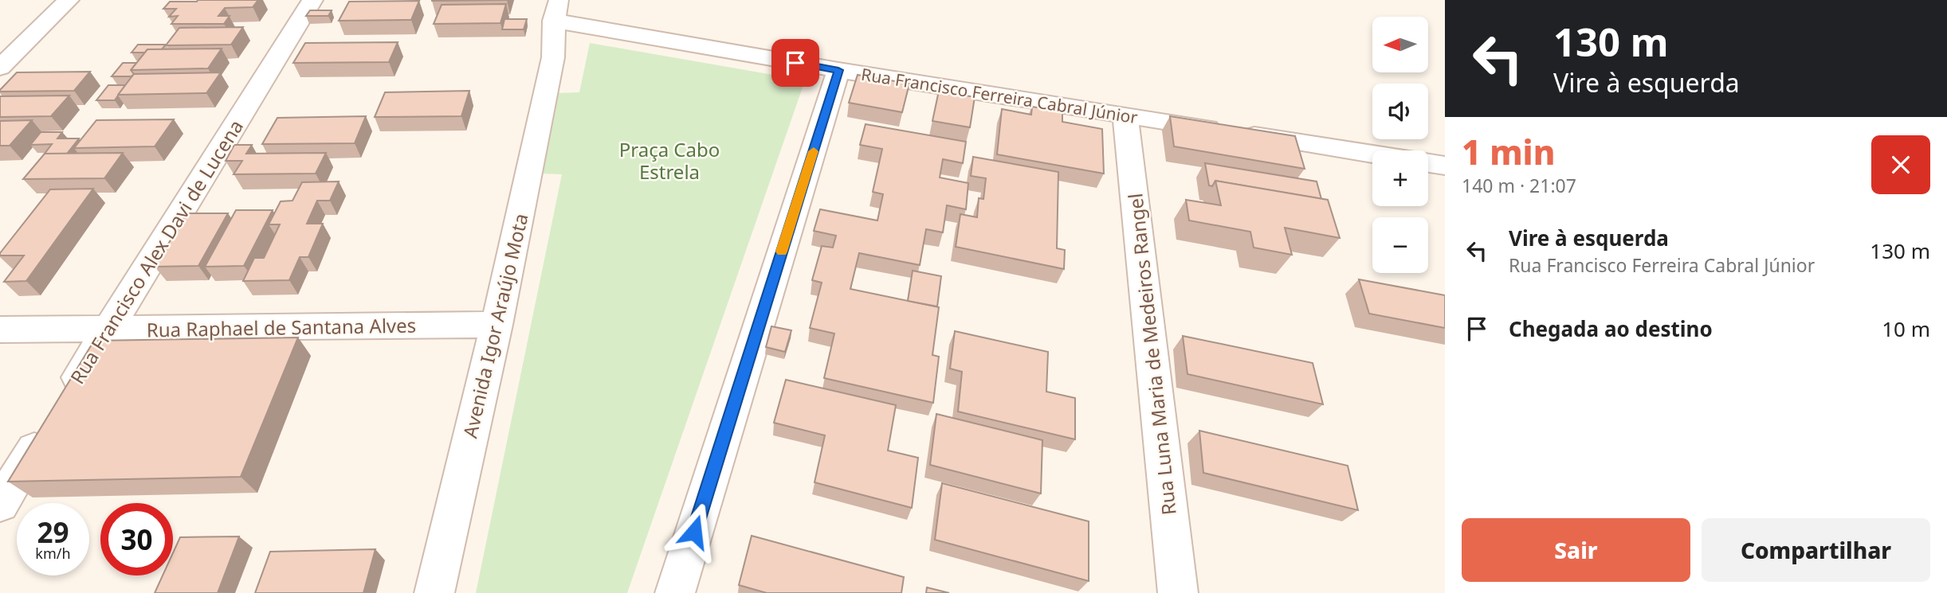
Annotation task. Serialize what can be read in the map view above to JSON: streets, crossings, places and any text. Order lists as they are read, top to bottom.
{
  "streets": {
    "street": [
      "Rua Francisco Ferreira Cabral Júnior",
      "Rua Francisco Alex Davi de Lucena",
      "Avenida Igor Araújo Mota",
      "Rua Raphael de Santana Alves",
      "Rua Luna Maria de Medeiros Rangel"
    ]
  },
  "crossings": [
    ["Rua Francisco Ferreira Cabral Júnior", "Avenida Igor Araújo Mota"],
    ["Rua Francisco Ferreira Cabral Júnior", "Rua Luna Maria de Medeiros Rangel"],
    ["Rua Francisco Alex Davi de Lucena", "Rua Raphael de Santana Alves"],
    ["Avenida Igor Araújo Mota", "Rua Raphael de Santana Alves"]
  ],
  "parks": ["Praça Cabo Estrela"],
  "north": "left",
  "page": {
    "turn": ["130 m", "Vire à esquerda"],
    "map_buttons": ["+", "−"],
    "heading": ["1 min", "140 m · 21:07"],
    "list": [
      {
        "name": "Vire à esquerda",
        "note": "Rua Francisco Ferreira Cabral Júnior",
        "value": "130 m"
      },
      {
        "name": "Chegada ao destino",
        "value": "10 m"
      }
    ],
    "speed": "29 km/h",
    "limit": "30",
    "buttons": ["Sair", "Compartilhar"]
  }
}
